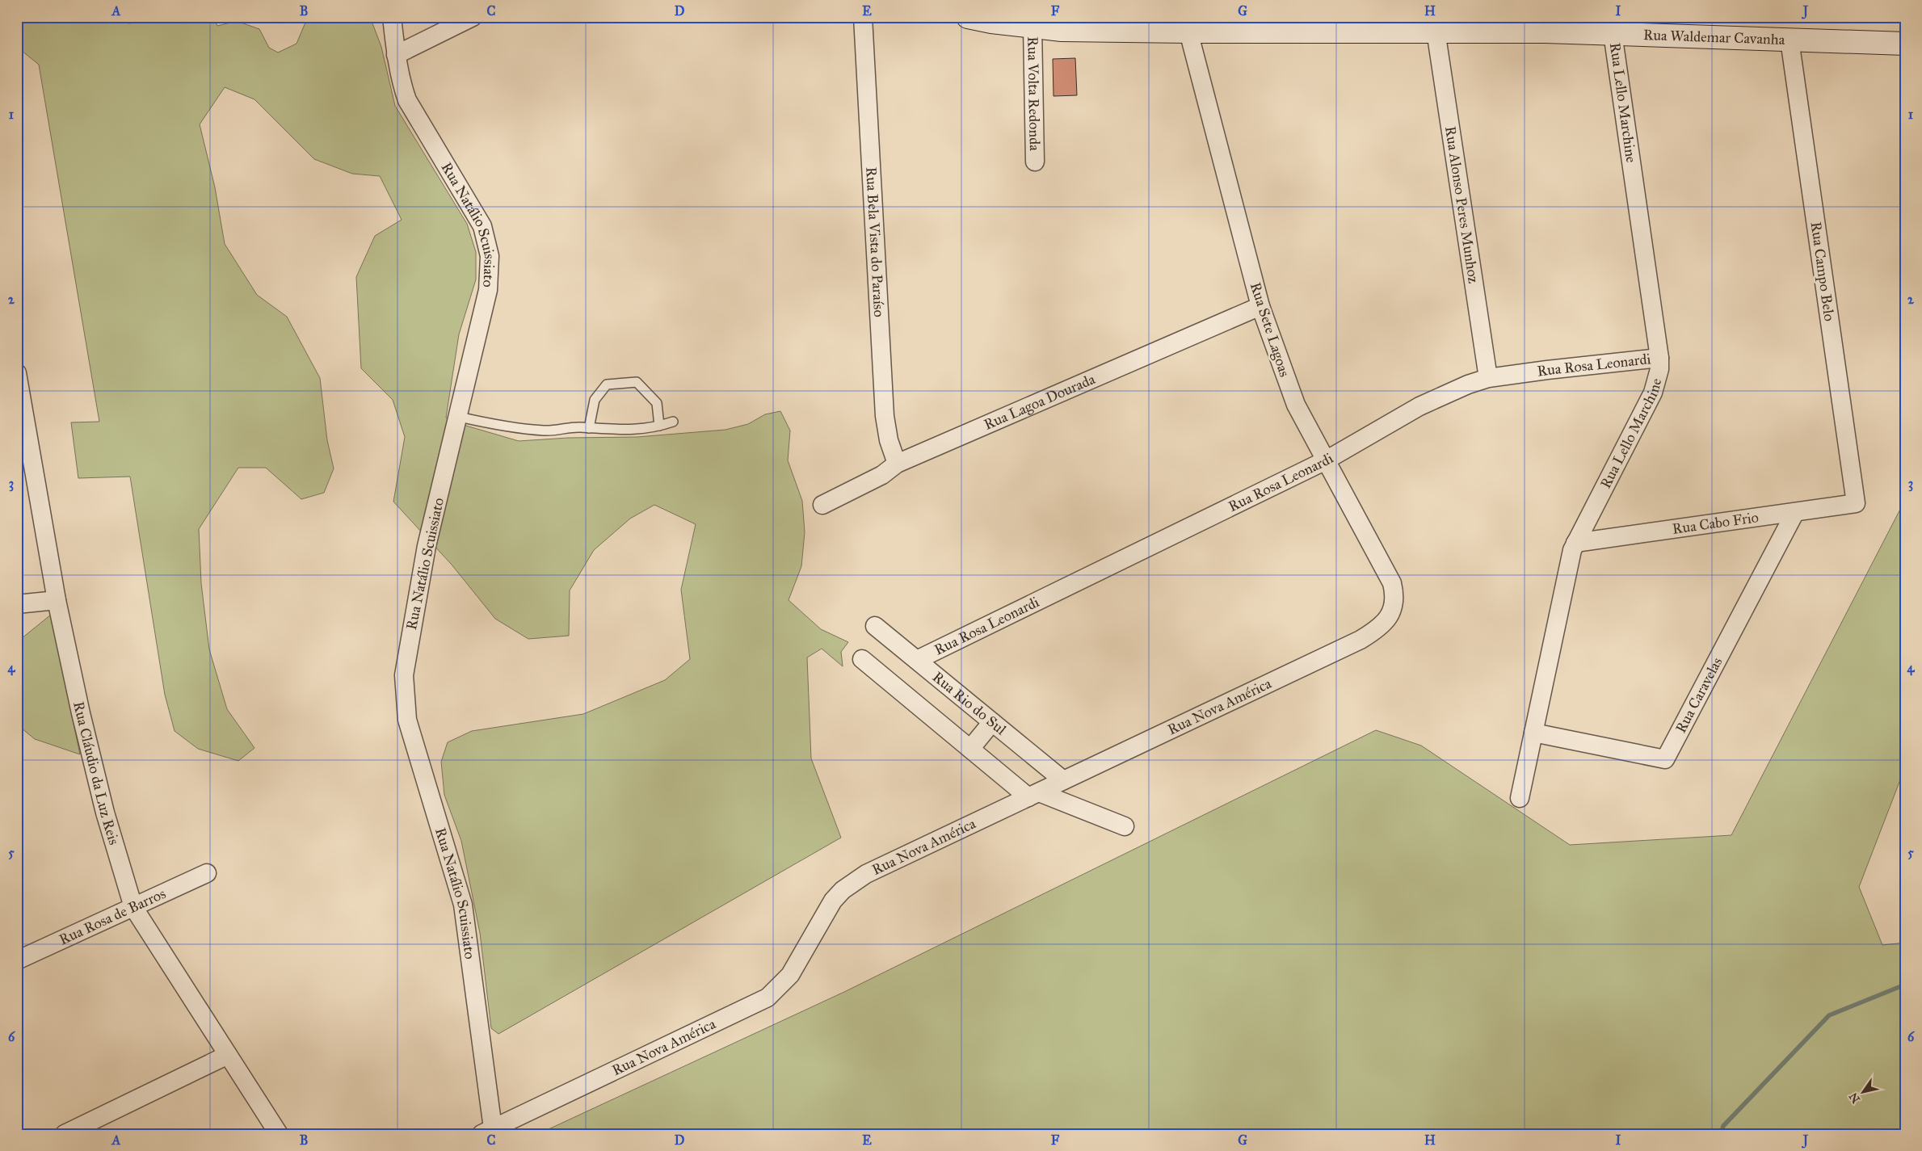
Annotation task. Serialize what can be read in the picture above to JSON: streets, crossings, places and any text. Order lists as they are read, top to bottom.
{
  "streets": {
    "street": [
      "Rua Waldemar Cavanha",
      "Rua Volta Redonda",
      "Rua Lello Marchine",
      "Rua Alonso Peres Munhoz",
      "Rua Natálio Scuissiato",
      "Rua Bela Vista do Paraíso",
      "Rua Campo Belo",
      "Rua Sete Lagoas",
      "Rua Rosa Leonardi",
      "Rua Lagoa Dourada",
      "Rua Cabo Frio",
      "Rua Caravelas",
      "Rua Rio do Sul",
      "Rua Nova América",
      "Rua Cláudio da Luz Reis",
      "Rua Rosa de Barros"
    ]
  },
  "crossings": [
    ["Rua Waldemar Cavanha", "Rua Volta Redonda"],
    ["Rua Waldemar Cavanha", "Rua Lello Marchine"],
    ["Rua Waldemar Cavanha", "Rua Alonso Peres Munhoz"],
    ["Rua Waldemar Cavanha", "Rua Campo Belo"],
    ["Rua Waldemar Cavanha", "Rua Sete Lagoas"],
    ["Rua Lello Marchine", "Rua Rosa Leonardi"],
    ["Rua Lello Marchine", "Rua Cabo Frio"],
    ["Rua Lello Marchine", "Rua Caravelas"],
    ["Rua Alonso Peres Munhoz", "Rua Rosa Leonardi"],
    ["Rua Natálio Scuissiato", "Rua Nova América"],
    ["Rua Bela Vista do Paraíso", "Rua Lagoa Dourada"],
    ["Rua Campo Belo", "Rua Cabo Frio"],
    ["Rua Sete Lagoas", "Rua Rosa Leonardi"],
    ["Rua Sete Lagoas", "Rua Lagoa Dourada"],
    ["Rua Sete Lagoas", "Rua Nova América"],
    ["Rua Rosa Leonardi", "Rua Rio do Sul"],
    ["Rua Cabo Frio", "Rua Caravelas"],
    ["Rua Rio do Sul", "Rua Nova América"],
    ["Rua Cláudio da Luz Reis", "Rua Rosa de Barros"]
  ],
  "north": "bottom left",
  "grid": {
    "columns": [
      "A",
      "B",
      "C",
      "D",
      "E",
      "F",
      "G",
      "H",
      "I",
      "J"
    ],
    "rows": [
      "1",
      "2",
      "3",
      "4",
      "5",
      "6"
    ]
  }
}
